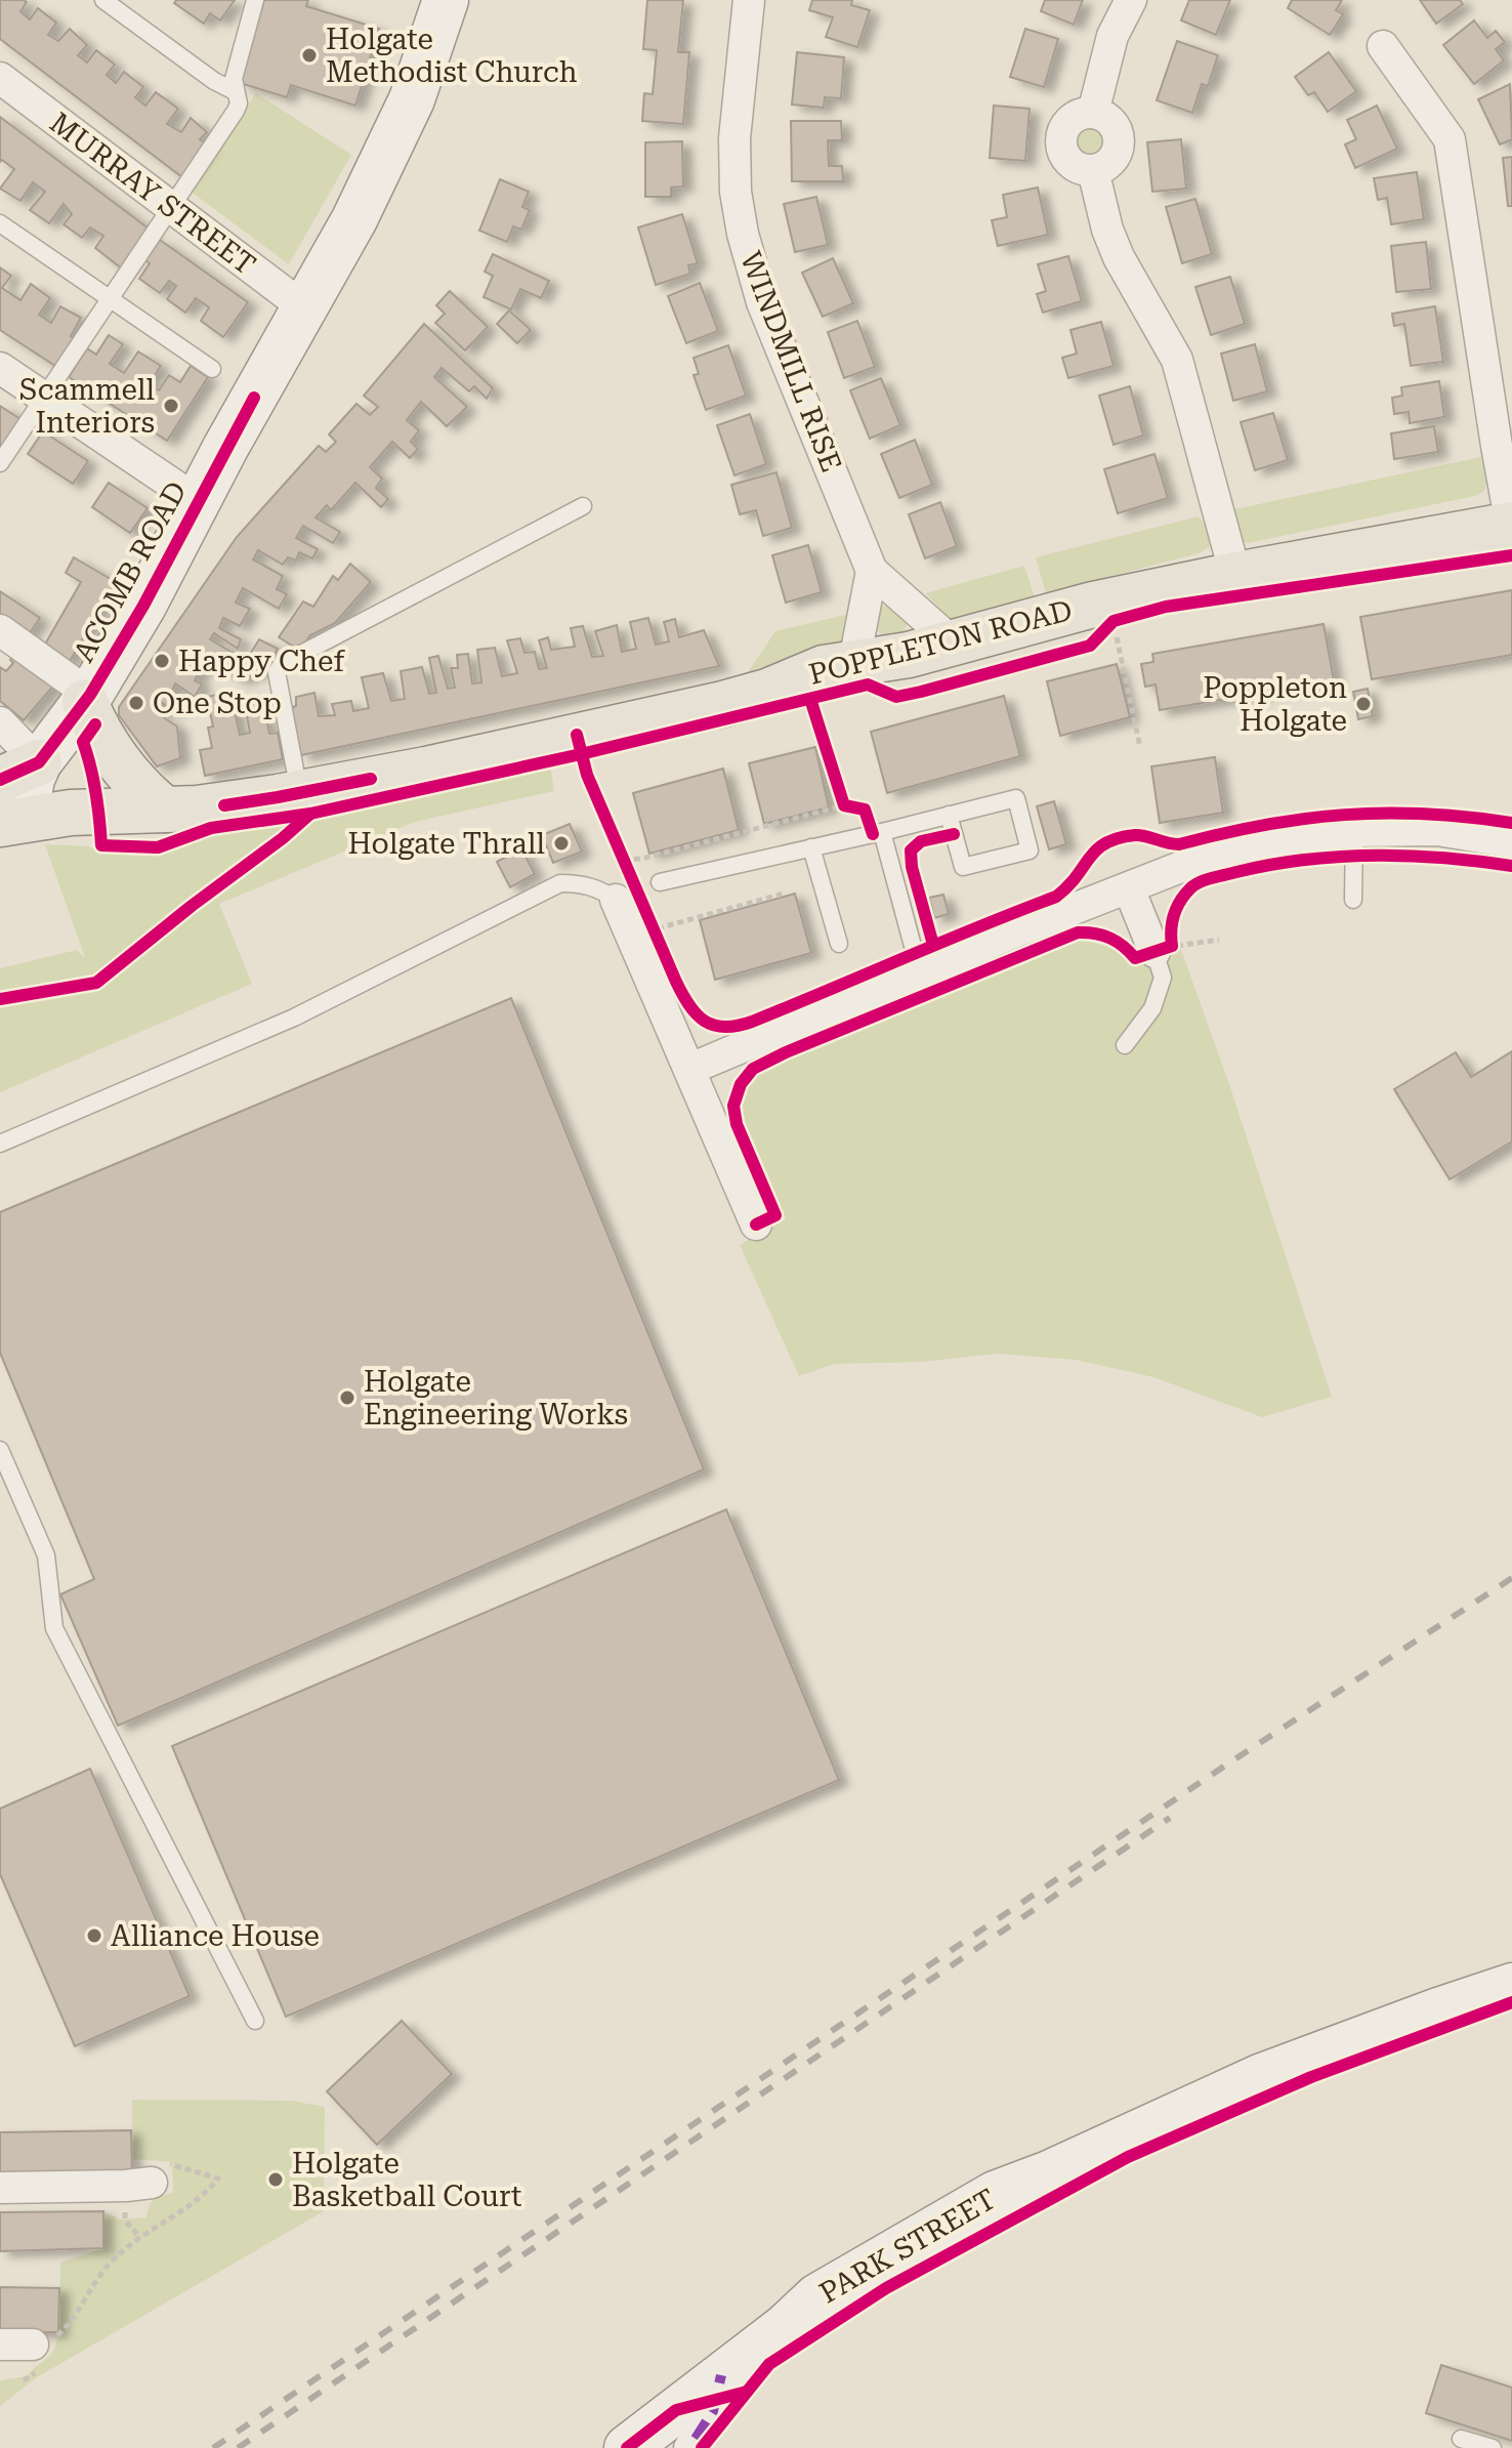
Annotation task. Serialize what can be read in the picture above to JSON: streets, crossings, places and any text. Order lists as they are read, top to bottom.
{
  "streets": {
    "main road": ["POPPLETON ROAD"],
    "street": [
      "MURRAY STREET",
      "WINDMILL RISE",
      "ACOMB ROAD",
      "PARK STREET"
    ]
  },
  "crossings": [
    ["MURRAY STREET", "ACOMB ROAD"],
    ["WINDMILL RISE", "POPPLETON ROAD"],
    ["ACOMB ROAD", "POPPLETON ROAD"]
  ],
  "places": [
    "Holgate Methodist Church",
    "Scammell Interiors",
    "Happy Chef",
    "One Stop",
    "Poppleton Holgate",
    "Holgate Thrall",
    "Holgate Engineering Works",
    "Alliance House",
    "Holgate Basketball Court"
  ]
}
